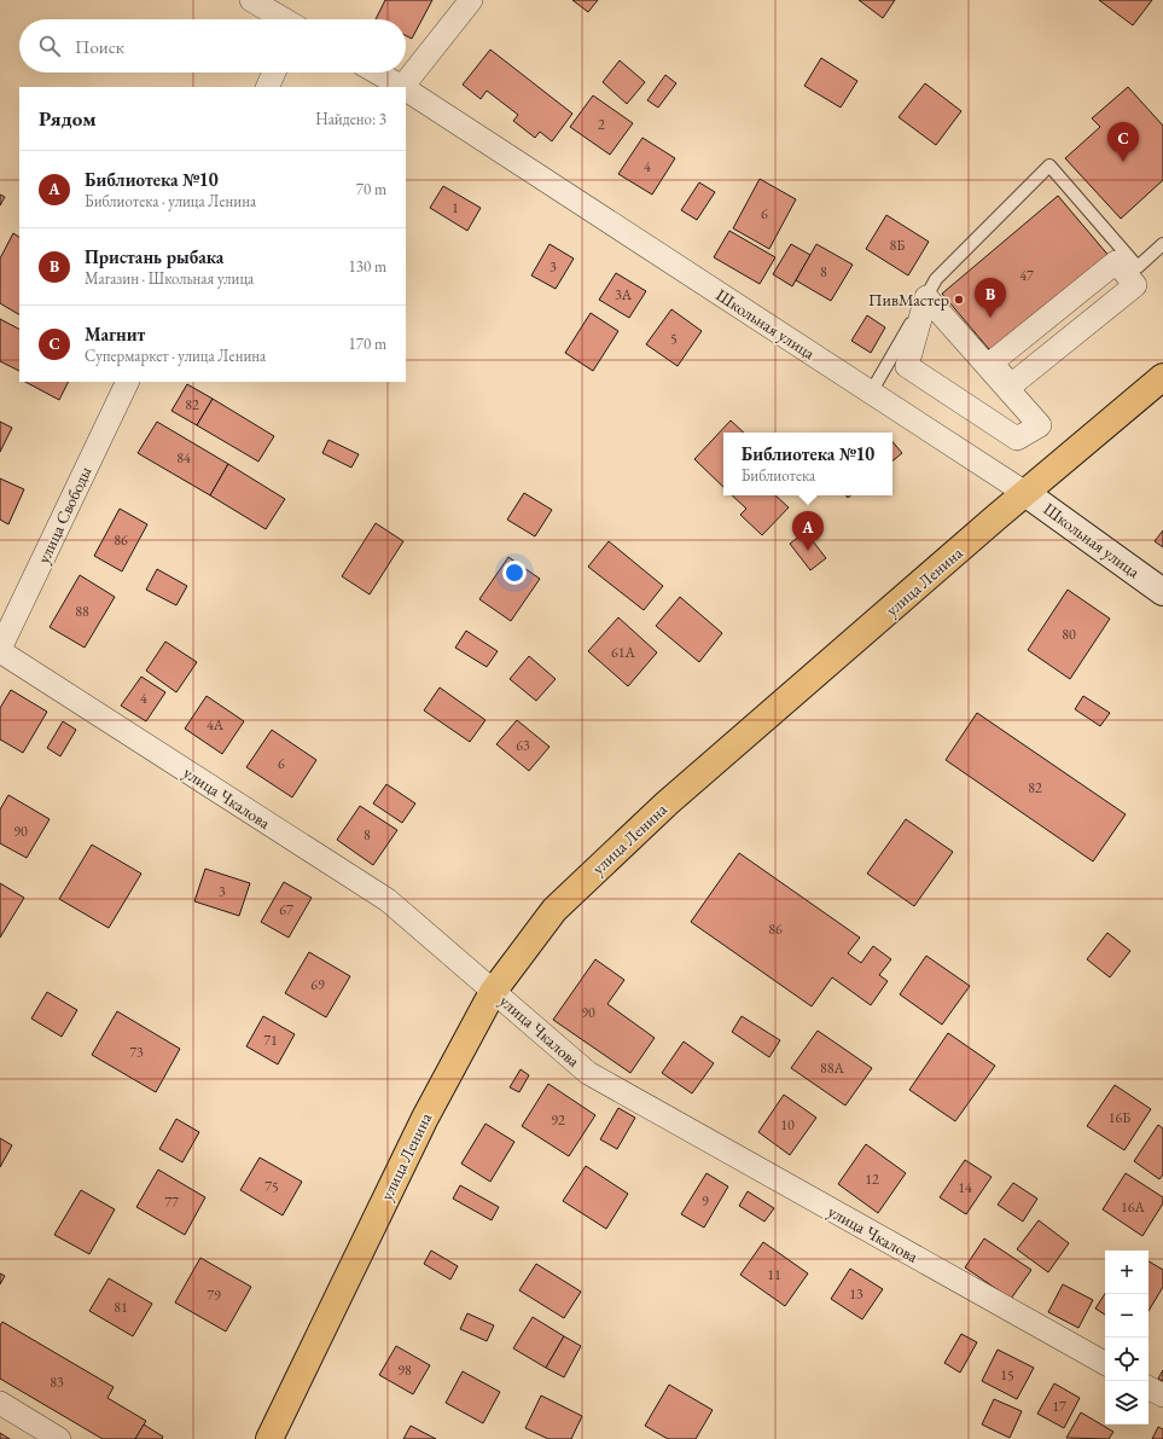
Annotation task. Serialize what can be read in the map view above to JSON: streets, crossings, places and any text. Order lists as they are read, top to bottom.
{
  "streets": {
    "highway": ["улица Ленина"],
    "street": ["Школьная улица", "улица Свободы", "улица Чкалова"]
  },
  "crossings": [
    ["Школьная улица", "улица Ленина"],
    ["улица Свободы", "улица Чкалова"],
    ["улица Ленина", "улица Чкалова"]
  ],
  "places": ["ПивМастер"],
  "house_numbers": [
    "2",
    "4",
    "1",
    "6",
    "8Б",
    "3",
    "8",
    "47",
    "3А",
    "5",
    "82",
    "84",
    "86",
    "88",
    "80",
    "61А",
    "4",
    "4А",
    "63",
    "6",
    "82",
    "90",
    "8",
    "3",
    "67",
    "86",
    "69",
    "90",
    "71",
    "73",
    "88А",
    "16Б",
    "92",
    "10",
    "12",
    "75",
    "14",
    "9",
    "77",
    "16А",
    "11",
    "13",
    "79",
    "81",
    "98",
    "15",
    "83",
    "17"
  ],
  "page": {
    "search": "Поиск",
    "heading": ["Рядом", "Найдено: 3"],
    "pins": ["C", "B", "A"],
    "list": [
      {
        "mark": "A",
        "name": "Библиотека №10",
        "note": "Библиотека · улица Ленина",
        "value": "70 m"
      },
      {
        "mark": "B",
        "name": "Пристань рыбака",
        "note": "Магазин · Школьная улица",
        "value": "130 m"
      },
      {
        "mark": "C",
        "name": "Магнит",
        "note": "Супермаркет · улица Ленина",
        "value": "170 m"
      }
    ],
    "popup": ["Библиотека №10", "Библиотека"],
    "map_buttons": ["+", "−"]
  }
}
